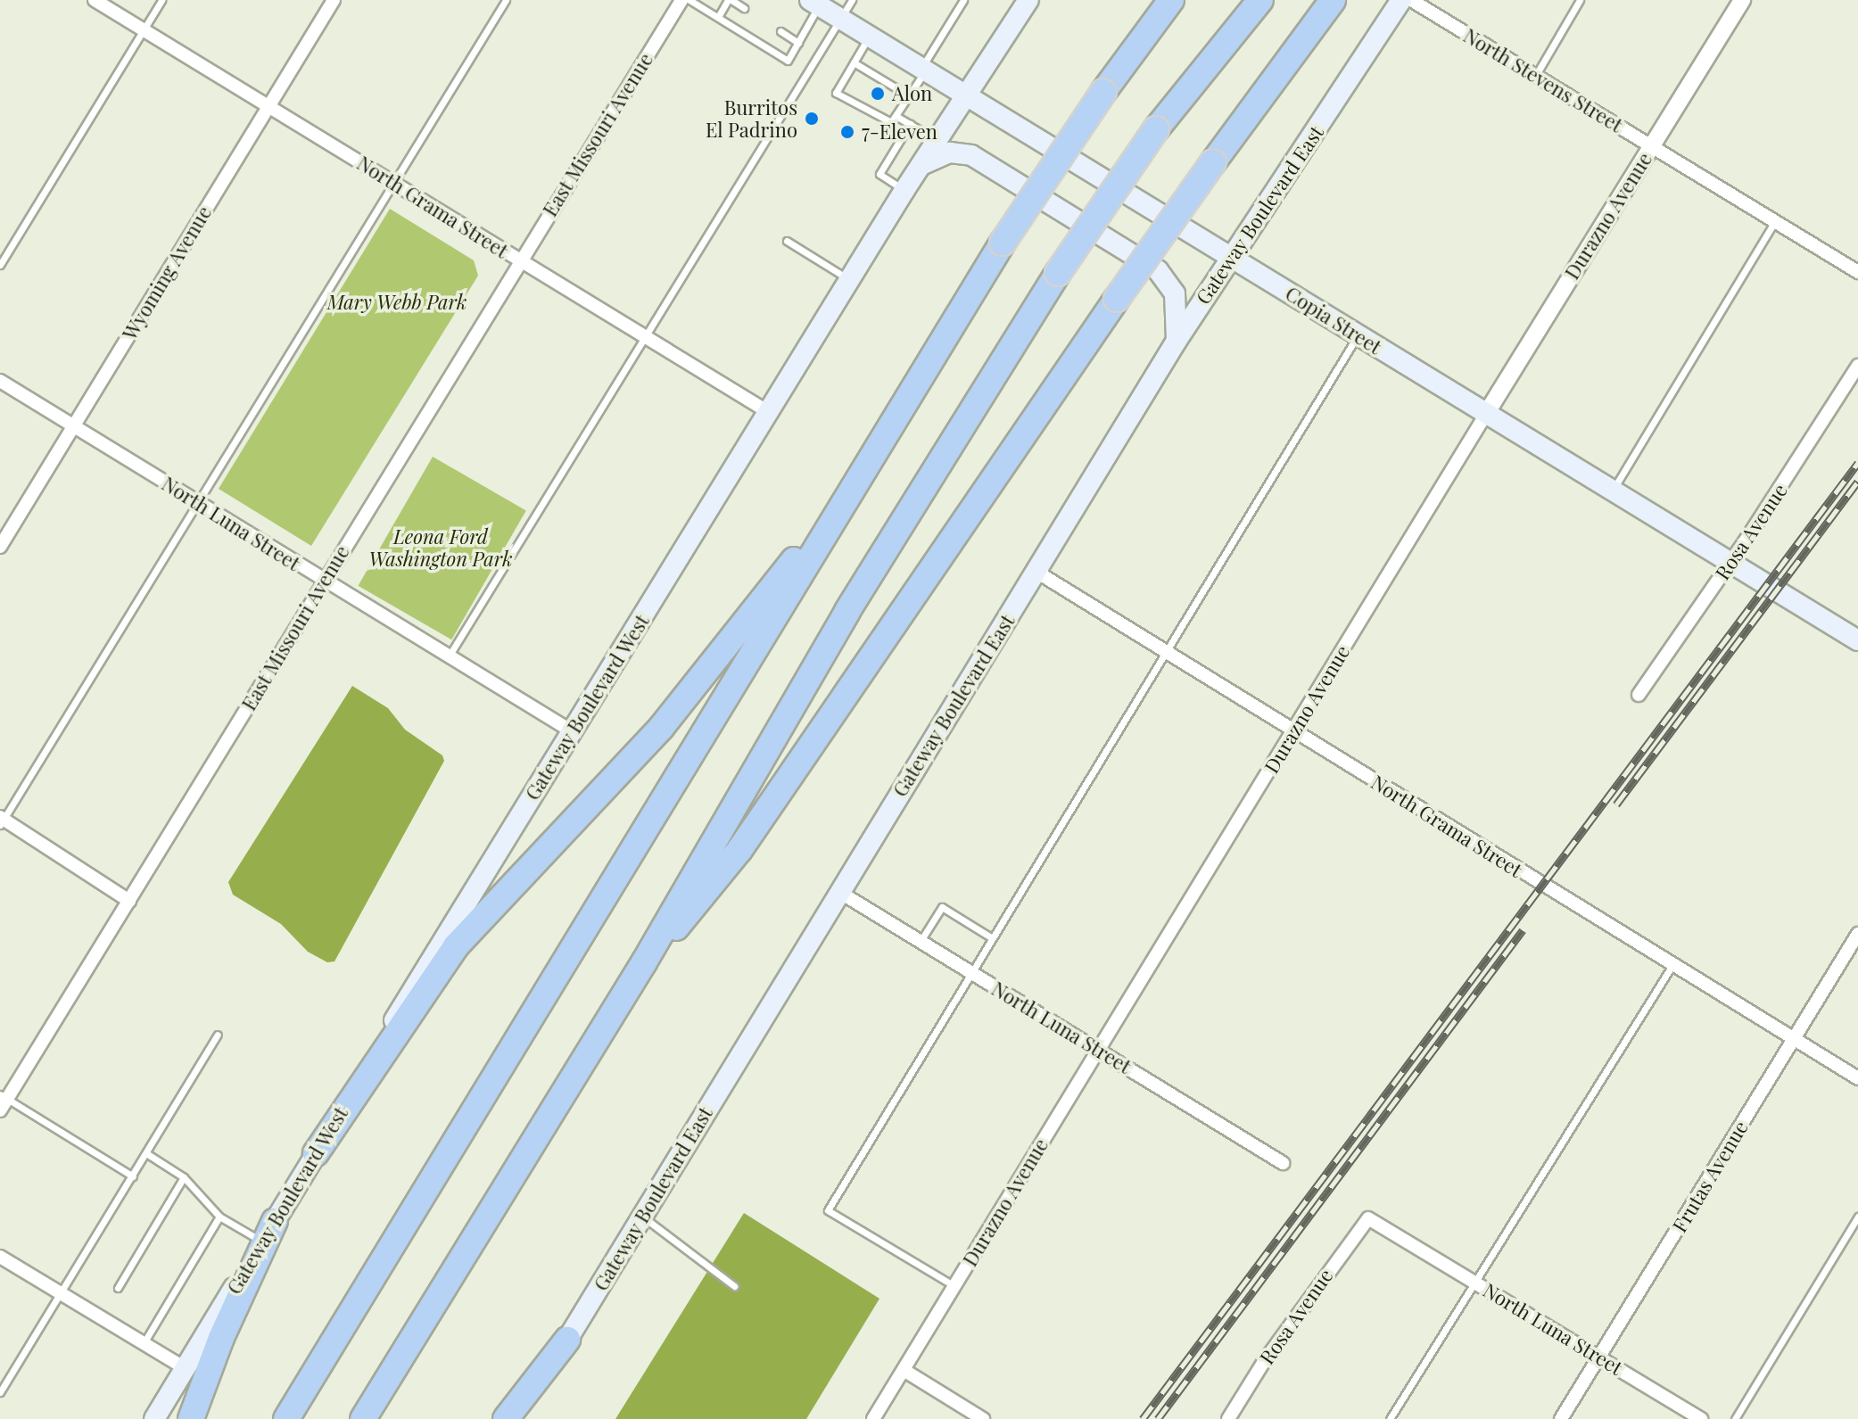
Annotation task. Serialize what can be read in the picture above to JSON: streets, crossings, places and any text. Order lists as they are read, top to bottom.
{
  "streets": {
    "main road": ["Gateway Boulevard East", "Copia Street", "Gateway Boulevard West"],
    "street": [
      "North Stevens Street",
      "East Missouri Avenue",
      "North Grama Street",
      "Durazno Avenue",
      "Wyoming Avenue",
      "North Luna Street",
      "Rosa Avenue",
      "Frutas Avenue"
    ]
  },
  "crossings": [
    ["North Stevens Street", "Durazno Avenue"],
    ["East Missouri Avenue", "North Grama Street"],
    ["East Missouri Avenue", "North Luna Street"],
    ["North Grama Street", "Gateway Boulevard East"],
    ["North Grama Street", "Durazno Avenue"],
    ["North Grama Street", "Wyoming Avenue"],
    ["North Grama Street", "Gateway Boulevard West"],
    ["North Grama Street", "Frutas Avenue"],
    ["Gateway Boulevard East", "Copia Street"],
    ["Gateway Boulevard East", "North Luna Street"],
    ["Durazno Avenue", "Copia Street"],
    ["Durazno Avenue", "North Luna Street"],
    ["Wyoming Avenue", "North Luna Street"],
    ["Copia Street", "Rosa Avenue"],
    ["Copia Street", "Gateway Boulevard West"],
    ["North Luna Street", "Rosa Avenue"],
    ["North Luna Street", "Gateway Boulevard West"],
    ["North Luna Street", "Frutas Avenue"]
  ],
  "parks": ["Mary Webb Park", "Leona Ford Washington Park"],
  "places": ["Alon", "Burritos El Padrino", "7-Eleven"]
}
